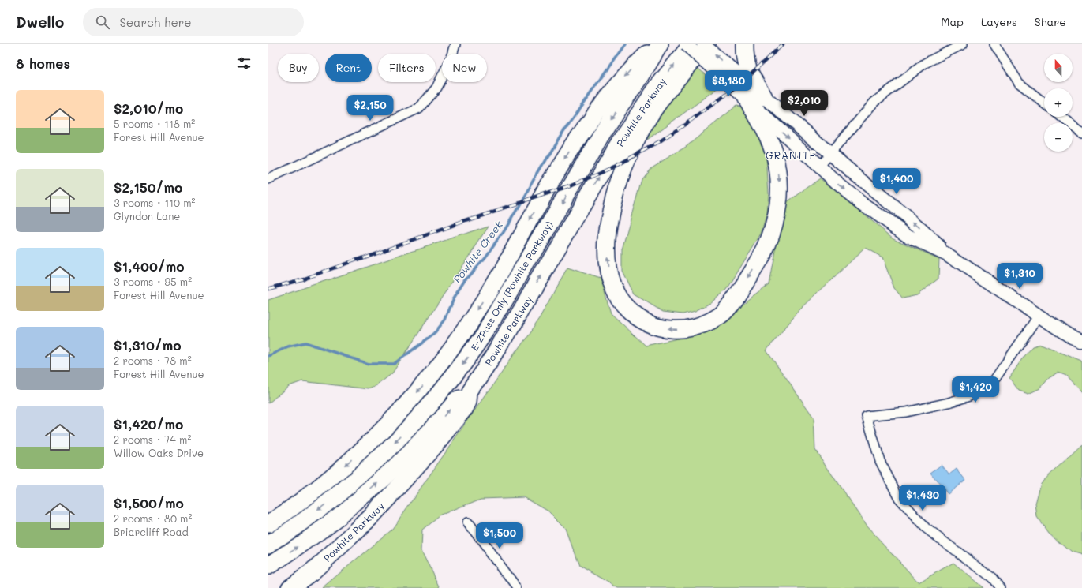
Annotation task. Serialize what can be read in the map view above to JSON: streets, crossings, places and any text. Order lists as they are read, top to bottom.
{
  "streets": {
    "highway": ["Powhite Parkway", "E-ZPass Only (Powhite Parkway)"]
  },
  "districts": ["GRANITE"],
  "water": ["Powhite Creek"],
  "north": "top",
  "page": {
    "header": "Dwello",
    "search": "Search here",
    "nav": ["Map", "Layers", "Share"],
    "heading": "8 homes",
    "map_buttons": ["+", "−"],
    "chip": [
      "Buy",
      "Rent",
      "Filters",
      "New"
    ],
    "price": [
      "$3,180",
      "$2,010",
      "$2,150",
      "$1,400",
      "$1,310",
      "$1,420",
      "$1,430",
      "$1,500"
    ],
    "list": [
      {
        "name": "$2,010/mo",
        "note": "5 rooms · 118 m² · Forest Hill Avenue"
      },
      {
        "name": "$2,150/mo",
        "note": "3 rooms · 110 m² · Glyndon Lane"
      },
      {
        "name": "$1,400/mo",
        "note": "3 rooms · 95 m² · Forest Hill Avenue"
      },
      {
        "name": "$1,310/mo",
        "note": "2 rooms · 78 m² · Forest Hill Avenue"
      },
      {
        "name": "$1,420/mo",
        "note": "2 rooms · 74 m² · Willow Oaks Drive"
      },
      {
        "name": "$1,500/mo",
        "note": "2 rooms · 80 m² · Briarcliff Road"
      }
    ]
  }
}
